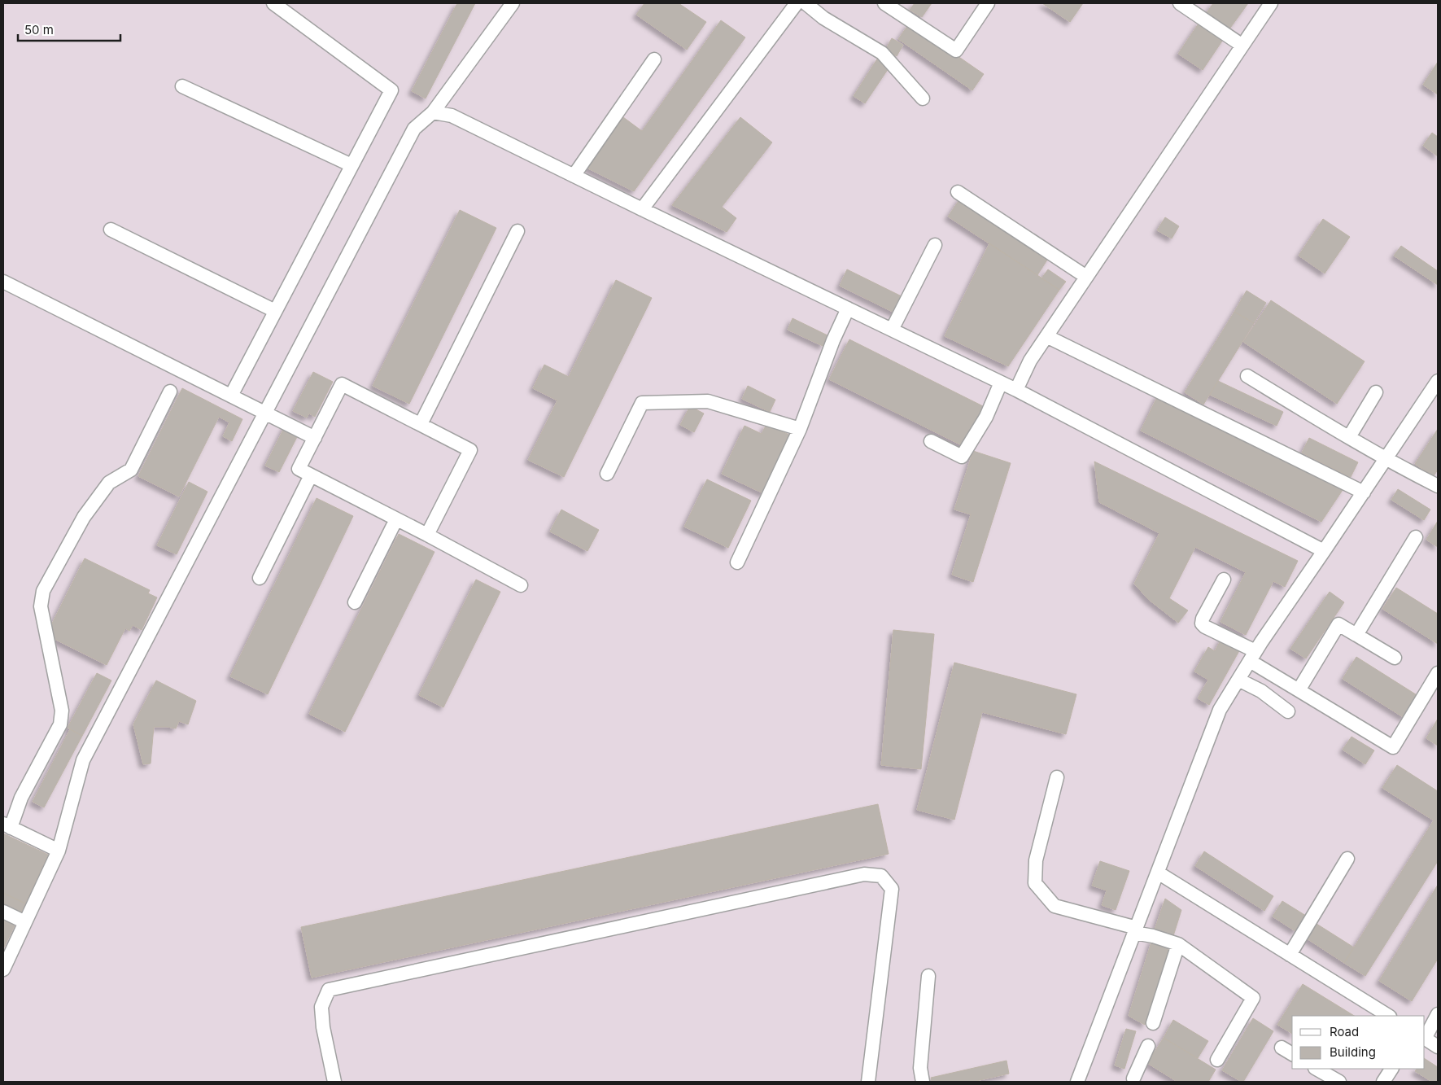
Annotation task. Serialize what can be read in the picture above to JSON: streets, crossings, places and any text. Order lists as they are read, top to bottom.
{
  "legend": ["Road", "Building"],
  "scale_bar": "50 m"
}
